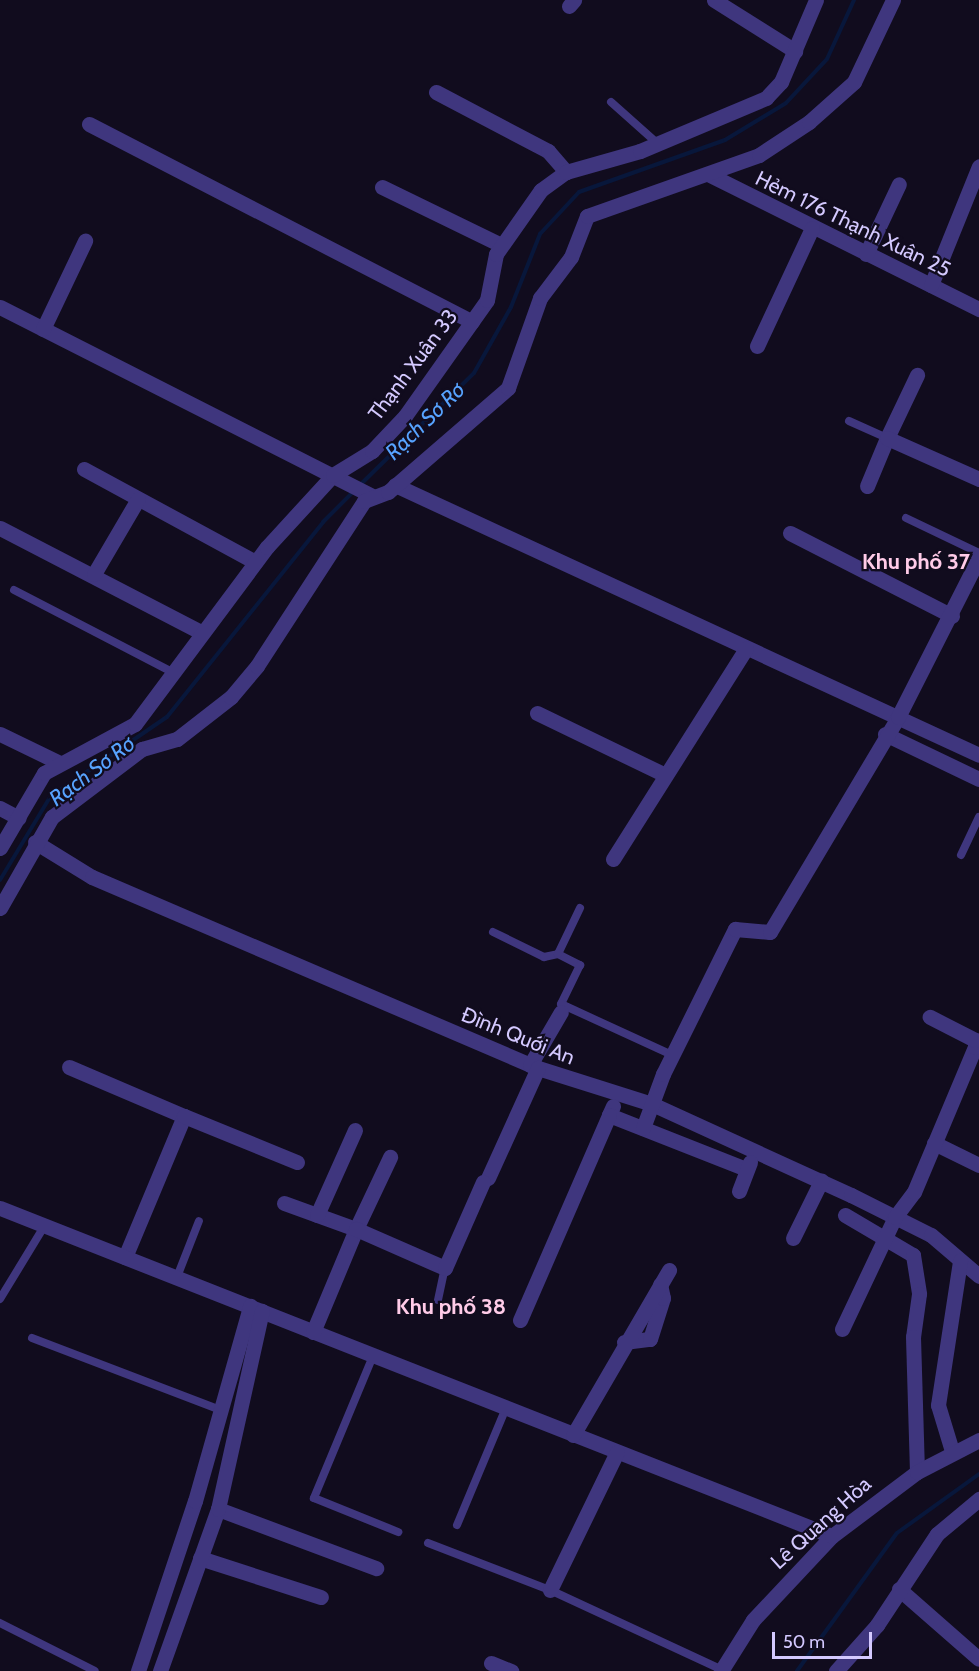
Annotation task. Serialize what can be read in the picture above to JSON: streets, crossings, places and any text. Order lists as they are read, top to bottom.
{
  "streets": {
    "street": [
      "Hẻm 176 Thạnh Xuân 25",
      "Thạnh Xuân 33",
      "Đình Quới An",
      "Lê Quang Hòa"
    ]
  },
  "districts": ["Khu phố 37", "Khu phố 38"],
  "water": ["Rạch Sơ Rơ"],
  "scale_bar": "50 m"
}
